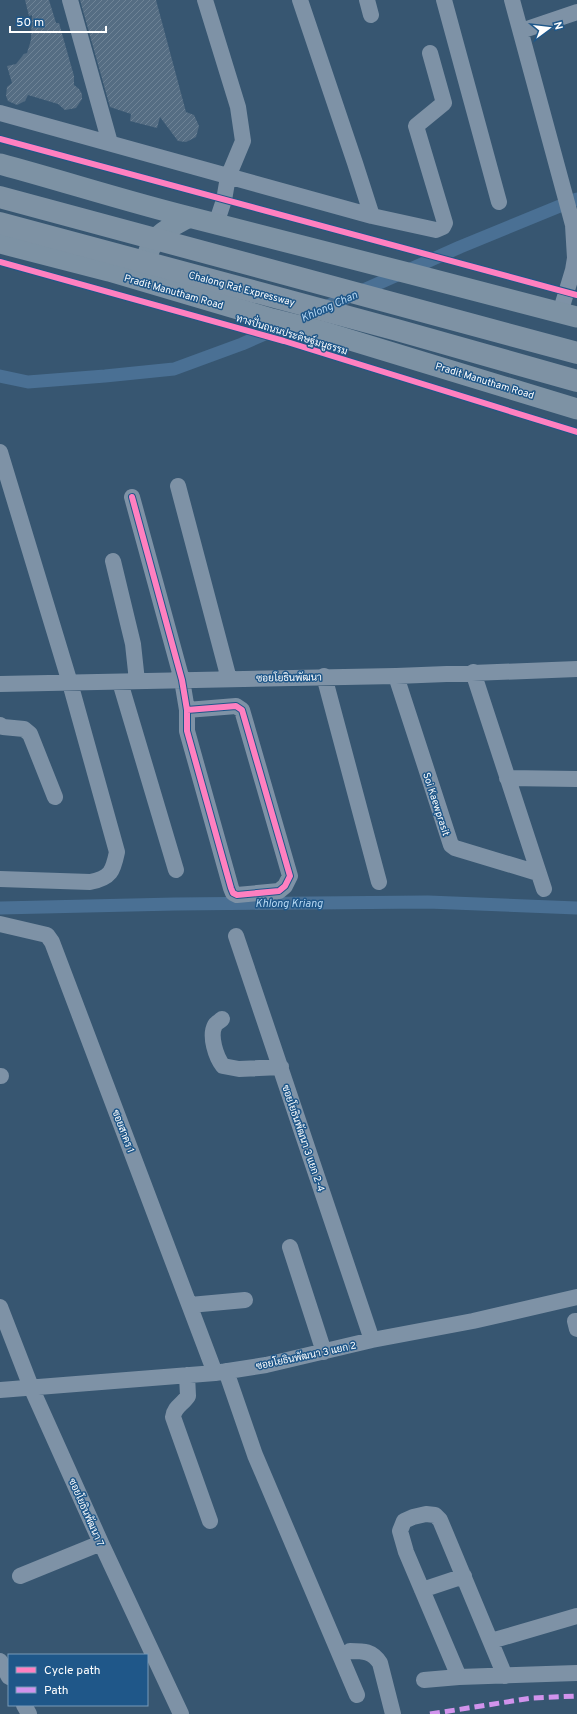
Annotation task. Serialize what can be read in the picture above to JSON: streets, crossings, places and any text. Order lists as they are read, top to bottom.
{
  "streets": {
    "highway": ["Chalong Rat Expressway"],
    "main road": ["Pradit Manutham Road"],
    "street": [
      "ซอยโยธินพัฒนา",
      "Soi Kaewprasit",
      "ซอยสาคร 1",
      "ซอยโยธินพัฒนา 3 แยก 2-4",
      "ซอยโยธินพัฒนา 3 แยก 2",
      "ซอยโยธินพัฒนา 7"
    ],
    "cycle path": ["ทางปั่นถนนประดิษฐ์มนูธรรม"]
  },
  "crossings": [
    ["ซอยโยธินพัฒนา", "Soi Kaewprasit"],
    ["ซอยสาคร 1", "ซอยโยธินพัฒนา 3 แยก 2"],
    ["ซอยโยธินพัฒนา 3 แยก 2-4", "ซอยโยธินพัฒนา 3 แยก 2"],
    ["ซอยโยธินพัฒนา 3 แยก 2", "ซอยโยธินพัฒนา 7"]
  ],
  "water": ["Khlong Chan", "Khlong Kriang"],
  "legend": ["Cycle path", "Path"],
  "scale_bar": "50 m",
  "north": "right"
}
